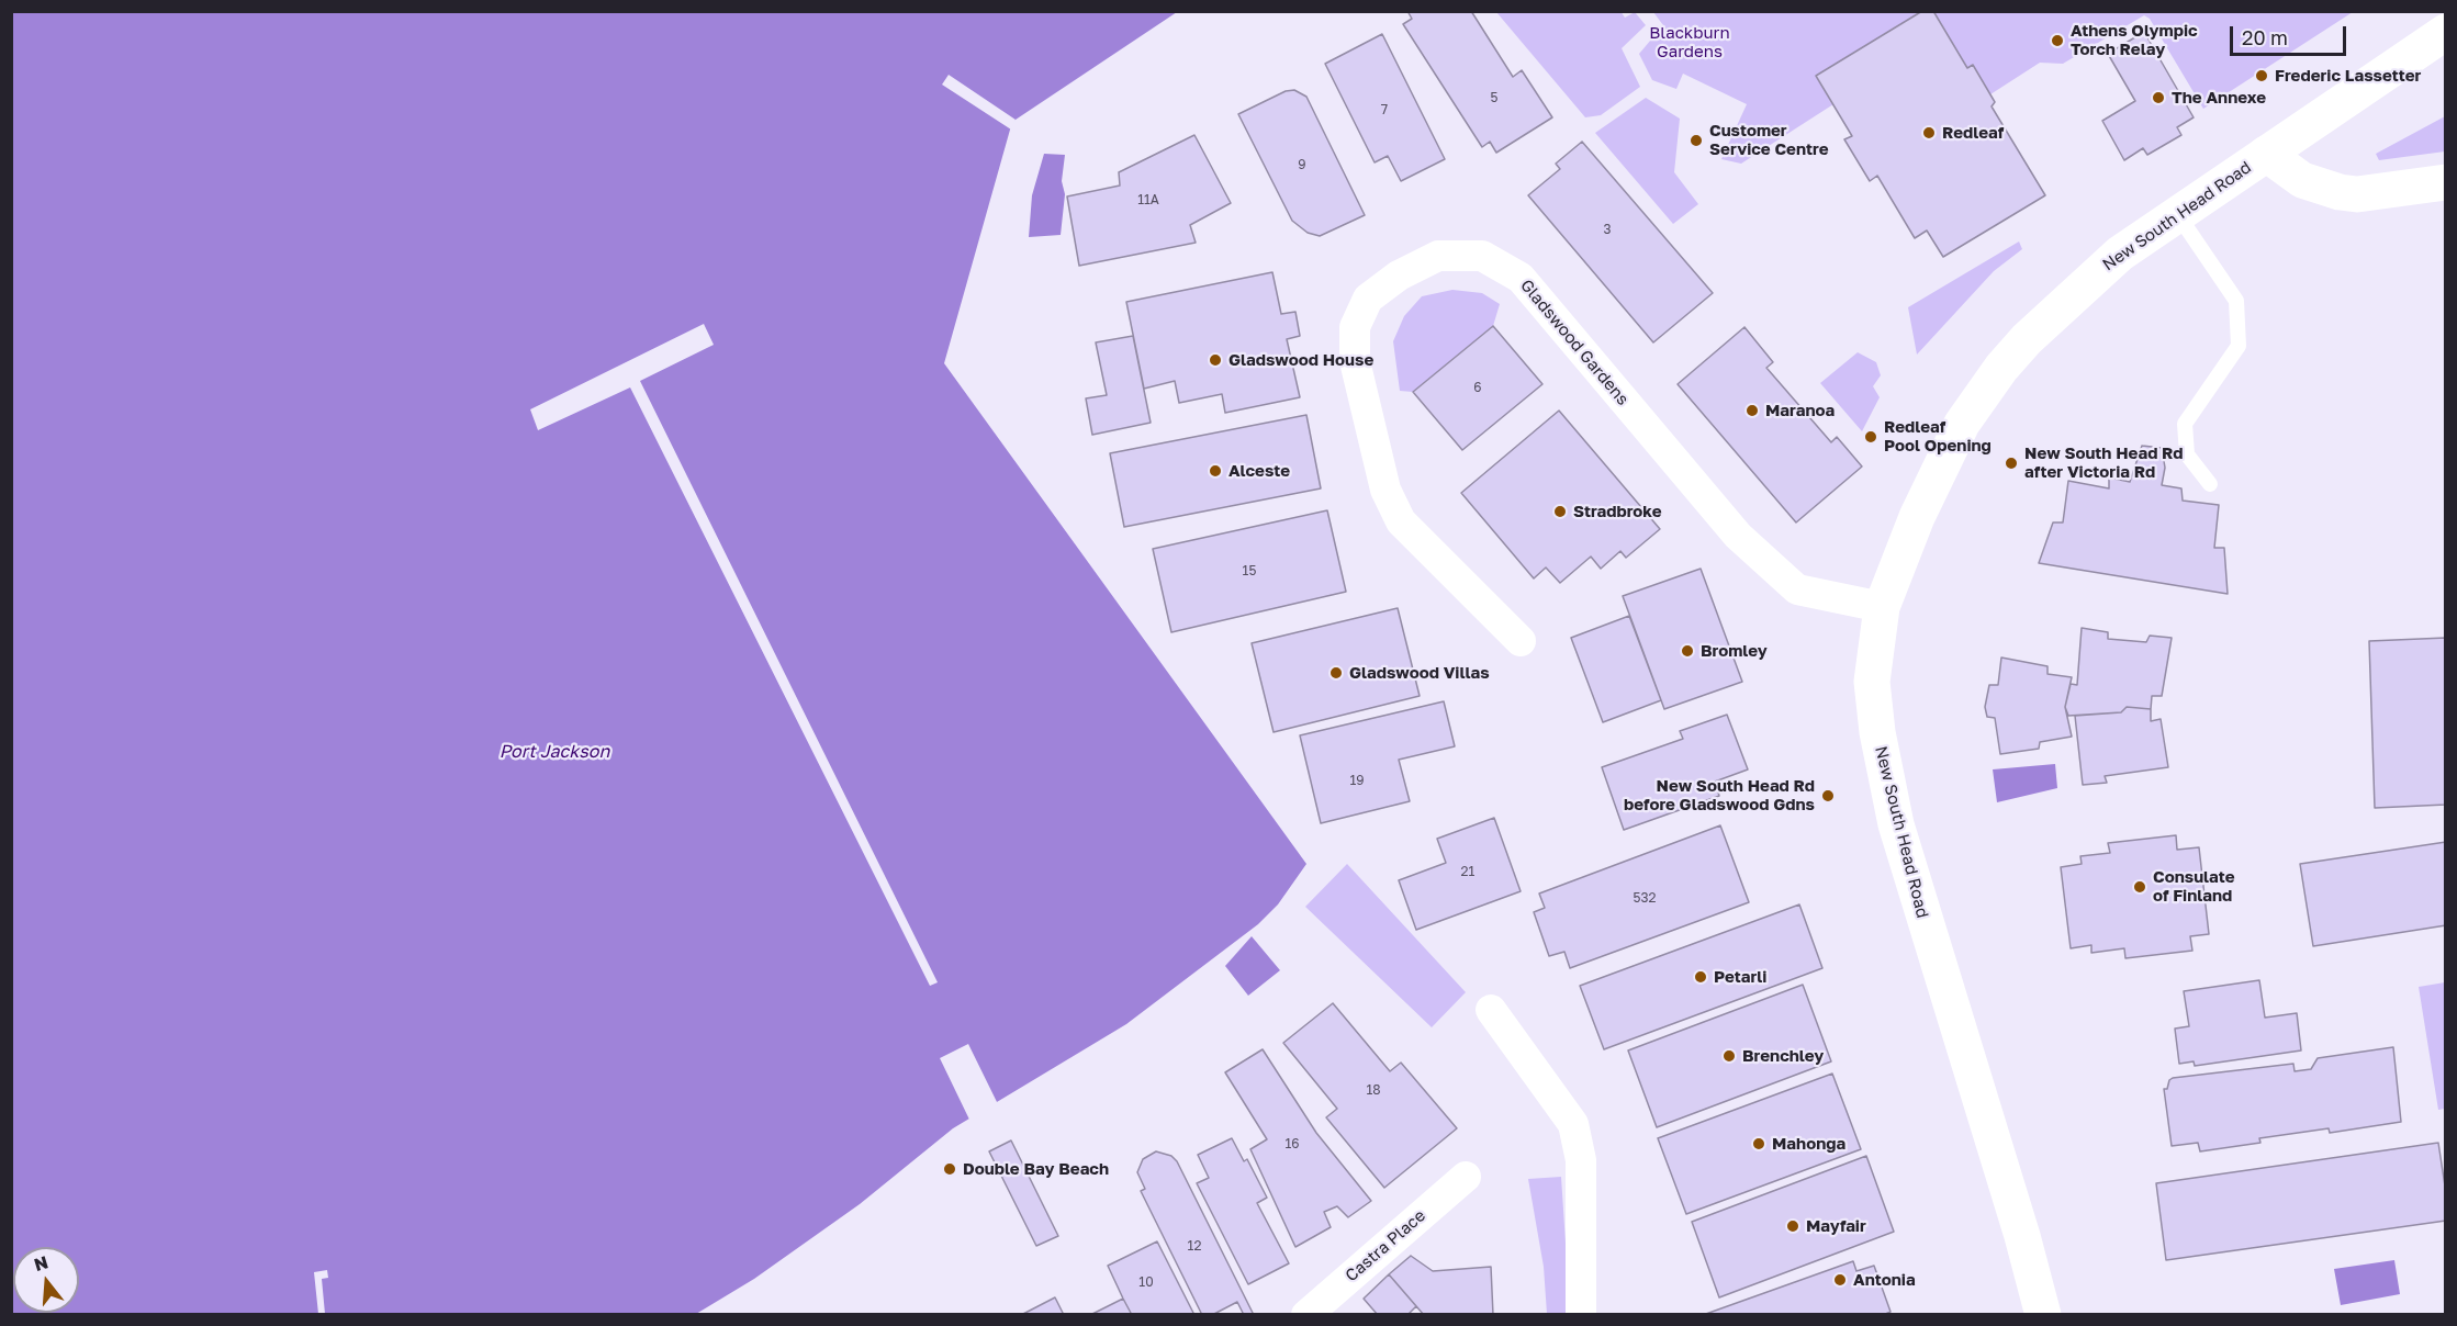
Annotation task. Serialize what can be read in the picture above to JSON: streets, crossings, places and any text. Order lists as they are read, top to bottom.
{
  "streets": {
    "main road": ["New South Head Road"],
    "street": ["Gladswood Gardens", "Castra Place"]
  },
  "crossings": [
    ["New South Head Road", "Gladswood Gardens"]
  ],
  "water": ["Port Jackson"],
  "parks": ["Blackburn Gardens"],
  "places": [
    "Athens Olympic Torch Relay",
    "Frederic Lassetter",
    "The Annexe",
    "Redleaf",
    "Customer Service Centre",
    "Gladswood House",
    "Maranoa",
    "Redleaf Pool Opening",
    "New South Head Rd after Victoria Rd",
    "Alceste",
    "Stradbroke",
    "Bromley",
    "Gladswood Villas",
    "New South Head Rd before Gladswood Gdns",
    "Consulate of Finland",
    "Petarli",
    "Brenchley",
    "Mahonga",
    "Double Bay Beach",
    "Mayfair",
    "Antonia"
  ],
  "house_numbers": [
    "5",
    "7",
    "9",
    "11A",
    "3",
    "6",
    "15",
    "19",
    "21",
    "532",
    "18",
    "16",
    "12",
    "10"
  ],
  "scale_bar": "20 m",
  "north": "top"
}
